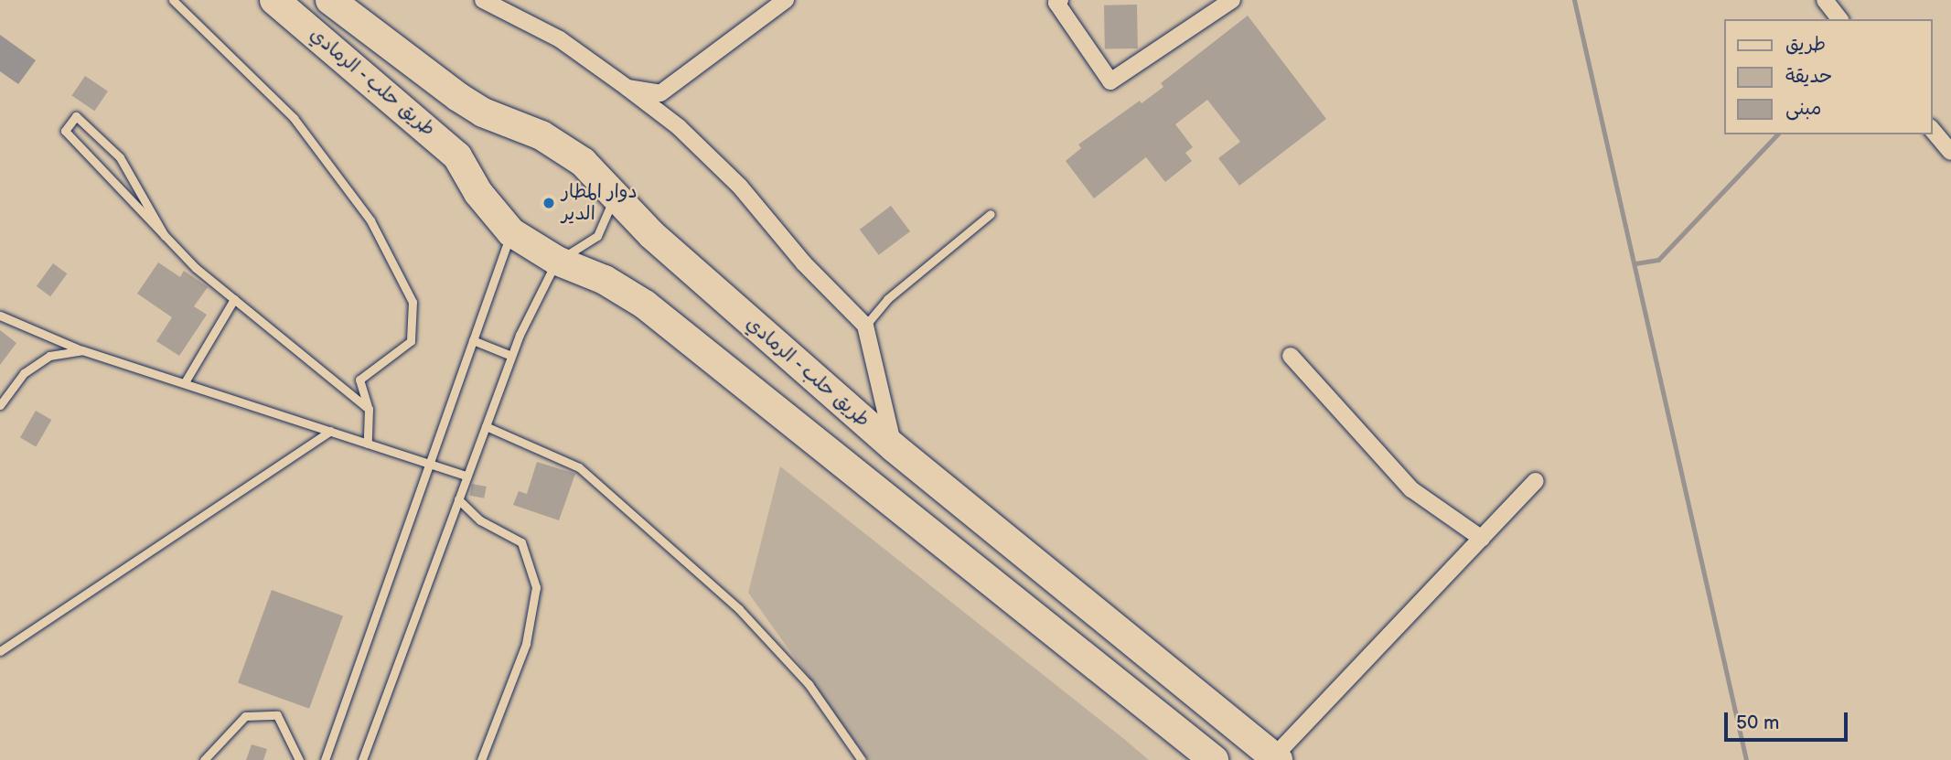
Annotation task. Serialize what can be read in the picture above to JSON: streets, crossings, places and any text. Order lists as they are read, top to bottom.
{
  "streets": {
    "highway": ["طريق حلب - الرمادي"]
  },
  "places": ["دوار المطار الدير"],
  "legend": ["طريق", "حديقة", "مبنى"],
  "scale_bar": "50 m"
}
